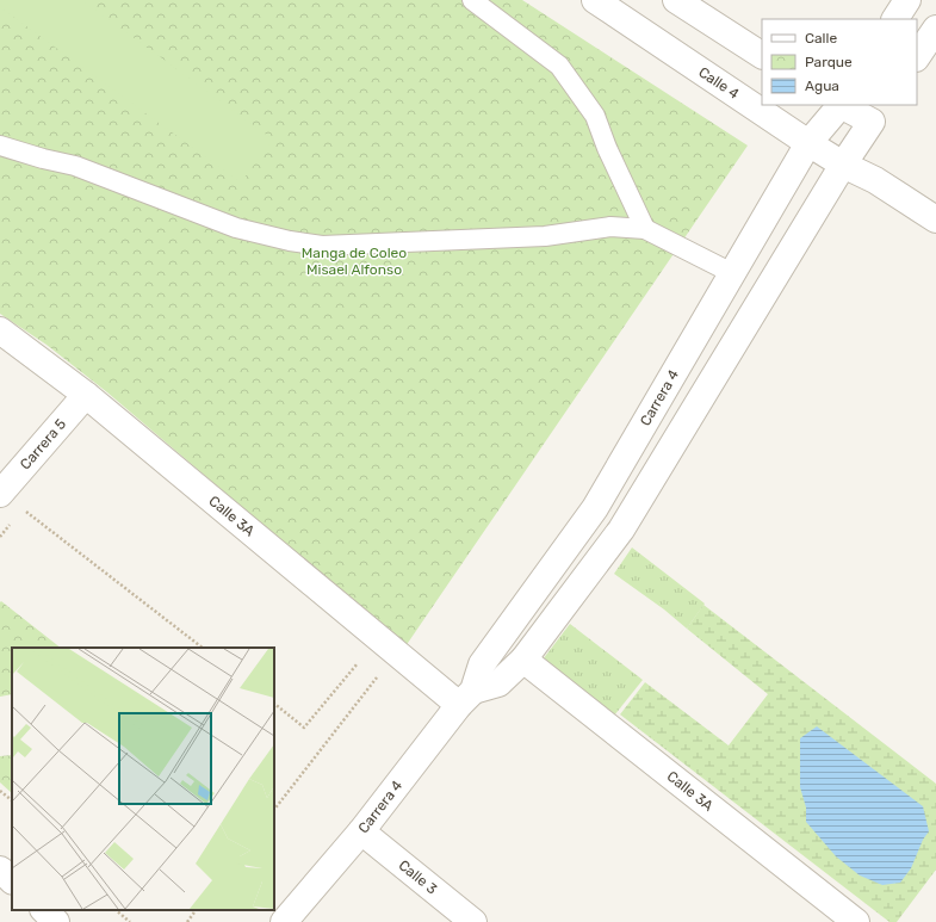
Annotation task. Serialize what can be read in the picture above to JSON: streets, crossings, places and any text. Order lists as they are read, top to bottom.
{
  "streets": {
    "street": [
      "Calle 4",
      "Carrera 4",
      "Carrera 5",
      "Calle 3A",
      "Calle 3"
    ]
  },
  "crossings": [
    ["Calle 4", "Carrera 4"],
    ["Carrera 4", "Calle 3A"],
    ["Carrera 4", "Calle 3"],
    ["Carrera 5", "Calle 3A"]
  ],
  "parks": ["Manga de Coleo Misael Alfonso"],
  "legend": ["Calle", "Parque", "Agua"]
}
